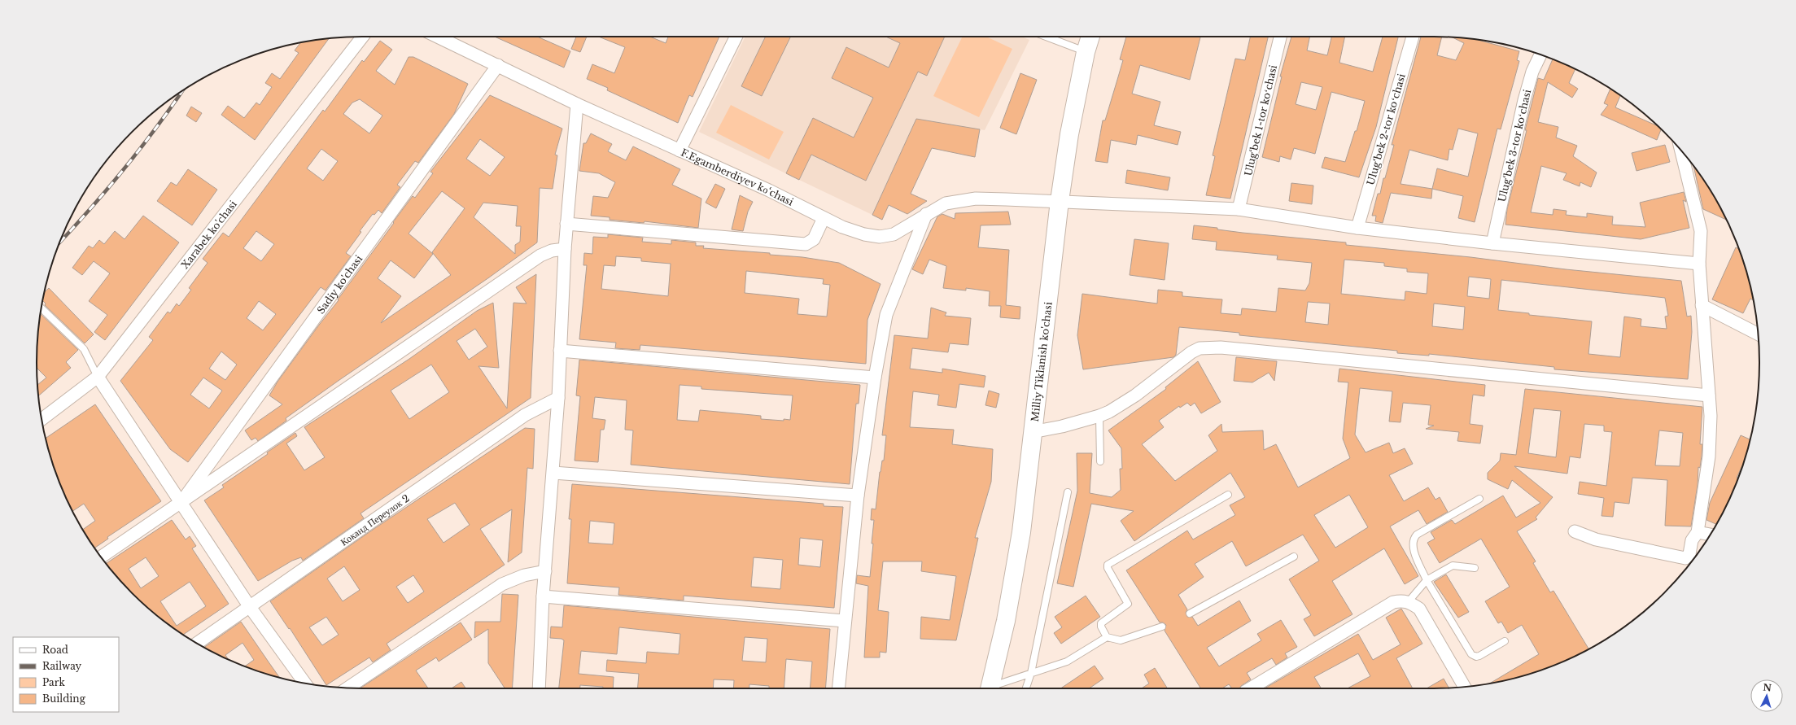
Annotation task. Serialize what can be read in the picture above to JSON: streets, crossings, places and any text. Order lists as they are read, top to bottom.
{
  "streets": {
    "main road": ["Milliy Tiklanish ko'chasi"],
    "street": [
      "Ulug‘bek 1-tor koʻchasi",
      "Ulug‘bek 2-tor koʻchasi",
      "Ulug‘bek 3-tor koʻchasi",
      "F.Egamberdiyev kо‘chasi",
      "Xarabek ko'chasi",
      "Sadiy ko'chasi",
      "Коканд Πереулок 2"
    ]
  },
  "crossings": [
    ["Ulug‘bek 1-tor koʻchasi", "F.Egamberdiyev kо‘chasi"],
    ["Ulug‘bek 2-tor koʻchasi", "F.Egamberdiyev kо‘chasi"],
    ["Ulug‘bek 3-tor koʻchasi", "F.Egamberdiyev kо‘chasi"],
    ["F.Egamberdiyev kо‘chasi", "Sadiy ko'chasi"],
    ["F.Egamberdiyev kо‘chasi", "Milliy Tiklanish ko'chasi"]
  ],
  "legend": [
    "Road",
    "Railway",
    "Park",
    "Building"
  ],
  "north": "top"
}
